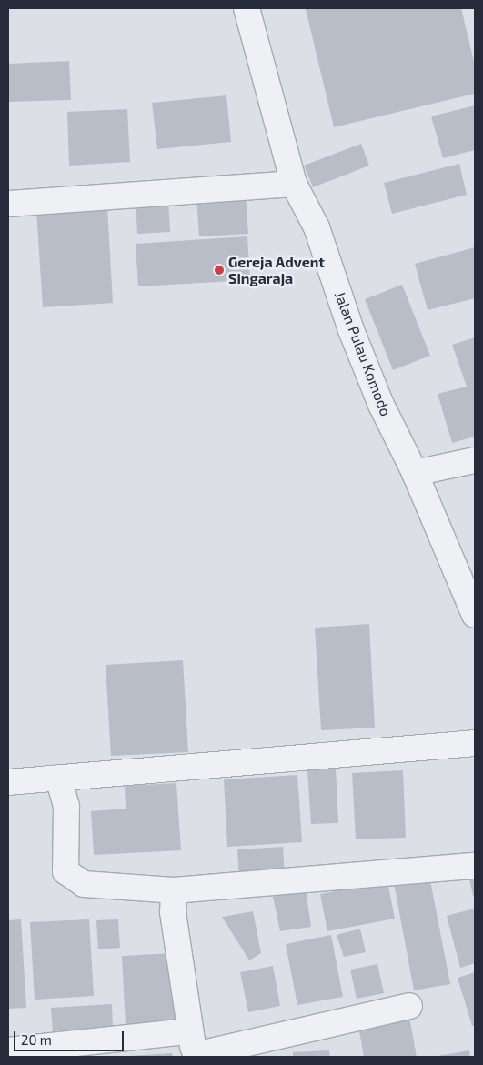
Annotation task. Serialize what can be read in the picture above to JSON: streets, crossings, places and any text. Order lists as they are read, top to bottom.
{
  "streets": {
    "street": ["Jalan Pulau Komodo"]
  },
  "places": ["Gereja Advent Singaraja"],
  "scale_bar": "20 m"
}
